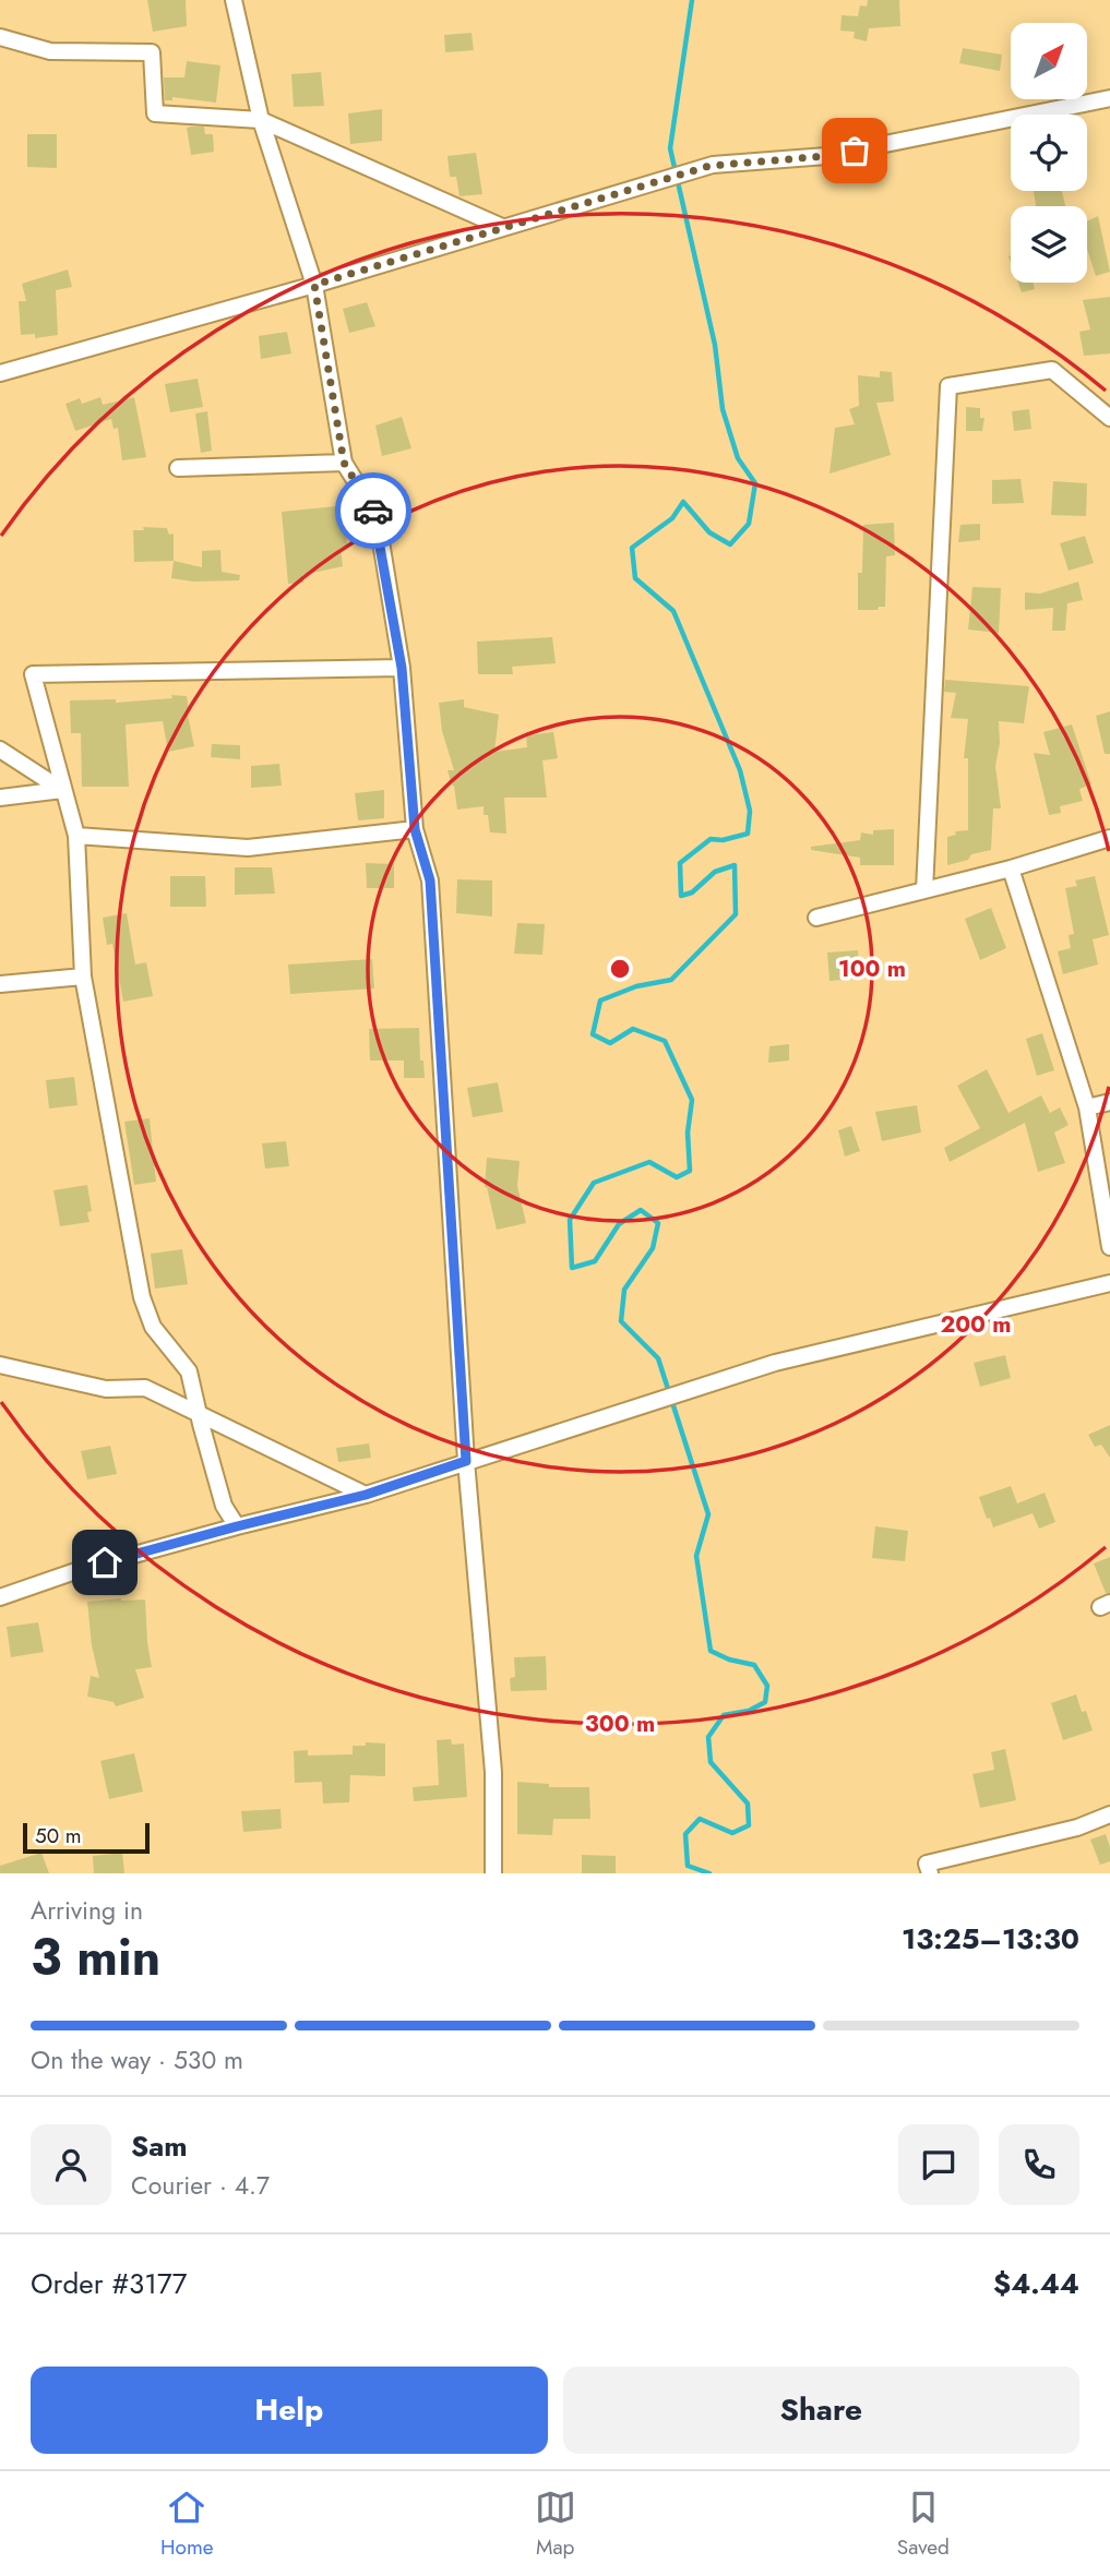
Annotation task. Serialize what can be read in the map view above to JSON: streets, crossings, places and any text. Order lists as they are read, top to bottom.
{
  "scale_bar": "50 m",
  "north": "top right",
  "page": {
    "scale": "50 m",
    "heading": ["3 min", "Arriving in", "13:25–13:30"],
    "panel": [
      "Sam",
      "Courier · 4.7",
      "Order #3177",
      "$4.44"
    ],
    "bar": "On the way · 530 m",
    "buttons": ["Help", "Share"],
    "tabs": ["Home", "Map", "Saved"]
  },
  "rings": ["100 m", "200 m", "300 m"]
}
